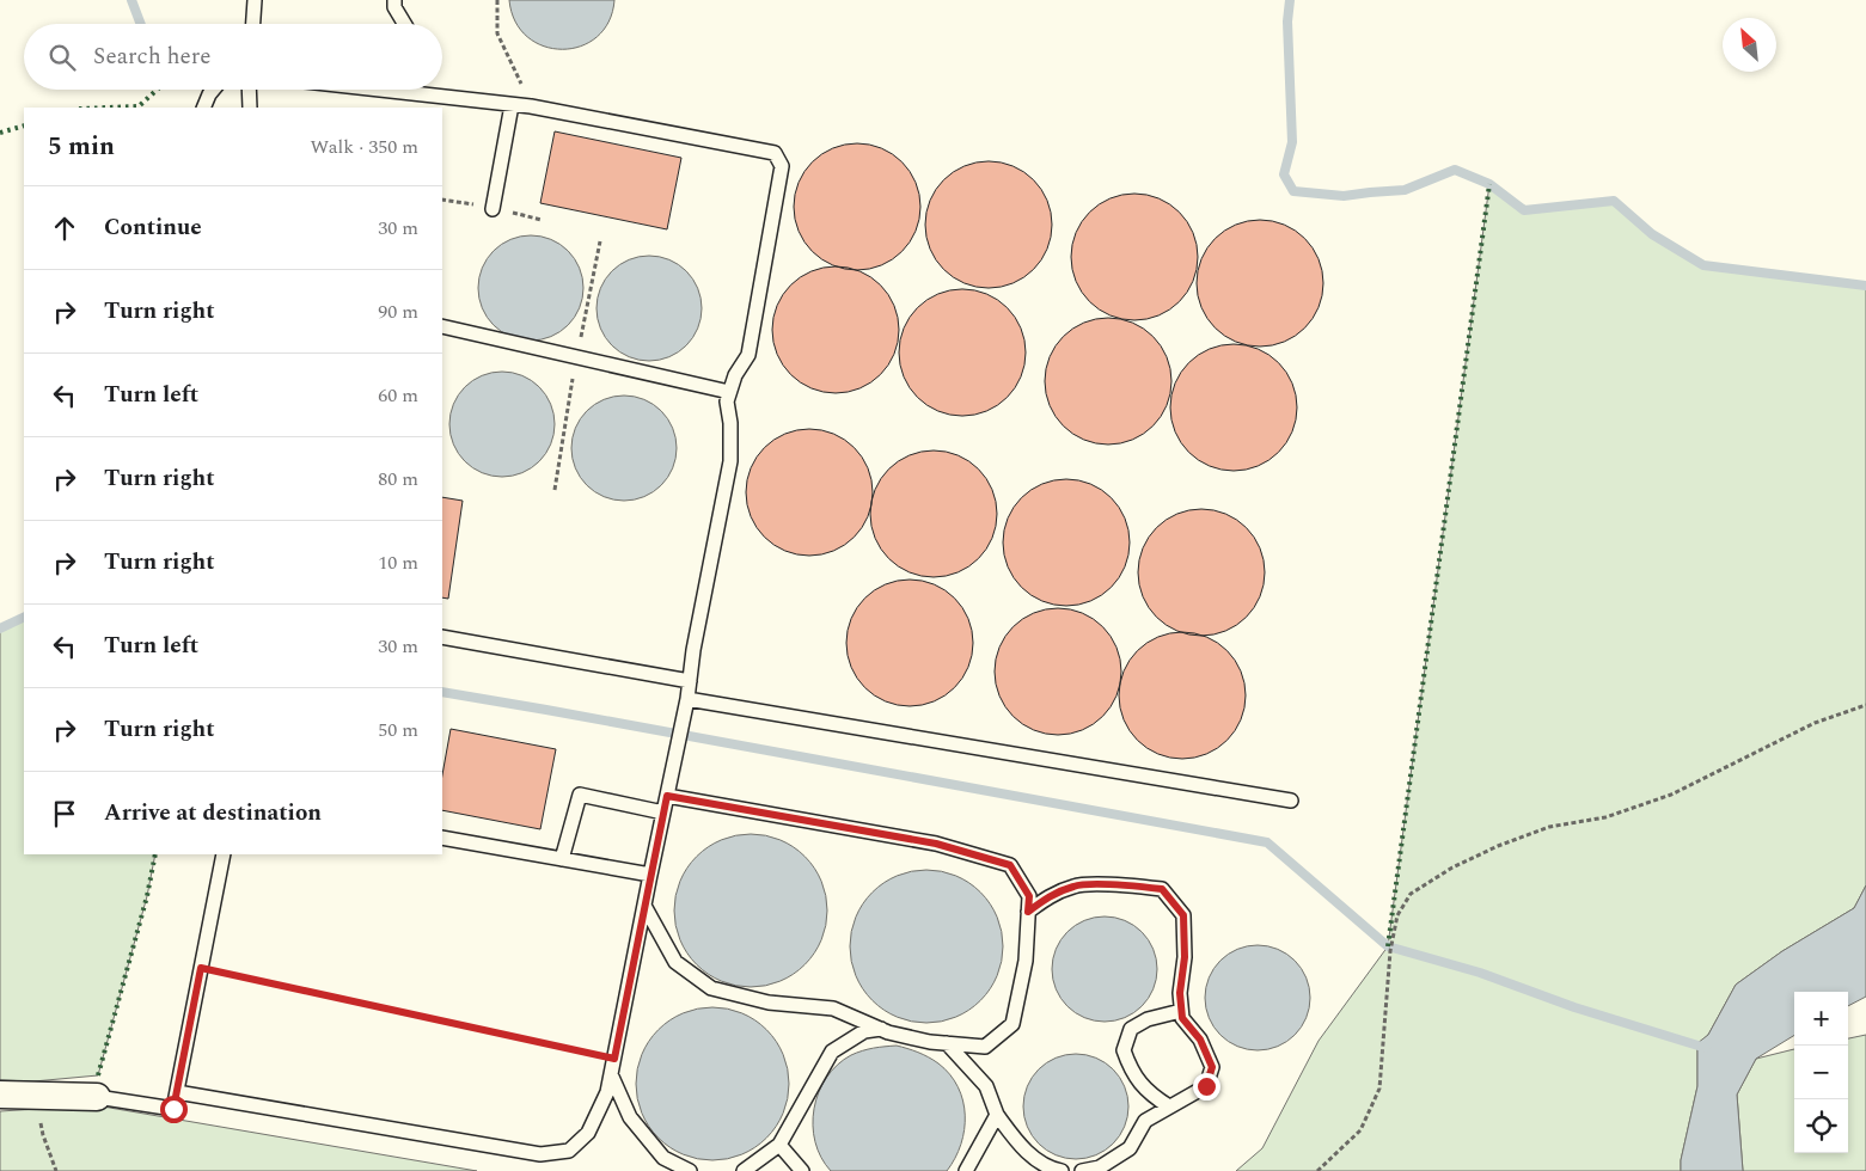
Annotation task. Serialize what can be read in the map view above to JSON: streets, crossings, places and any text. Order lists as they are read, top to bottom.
{
  "north": "top left",
  "page": {
    "search": "Search here",
    "heading": ["5 min", "Walk · 350 m"],
    "list": [
      ["Continue", "30 m"],
      ["Turn right", "90 m"],
      ["Turn left", "60 m"],
      ["Turn right", "80 m"],
      ["Turn right", "10 m"],
      ["Turn left", "30 m"],
      ["Turn right", "50 m"],
      "Arrive at destination"
    ],
    "map_buttons": ["+", "−"]
  }
}
